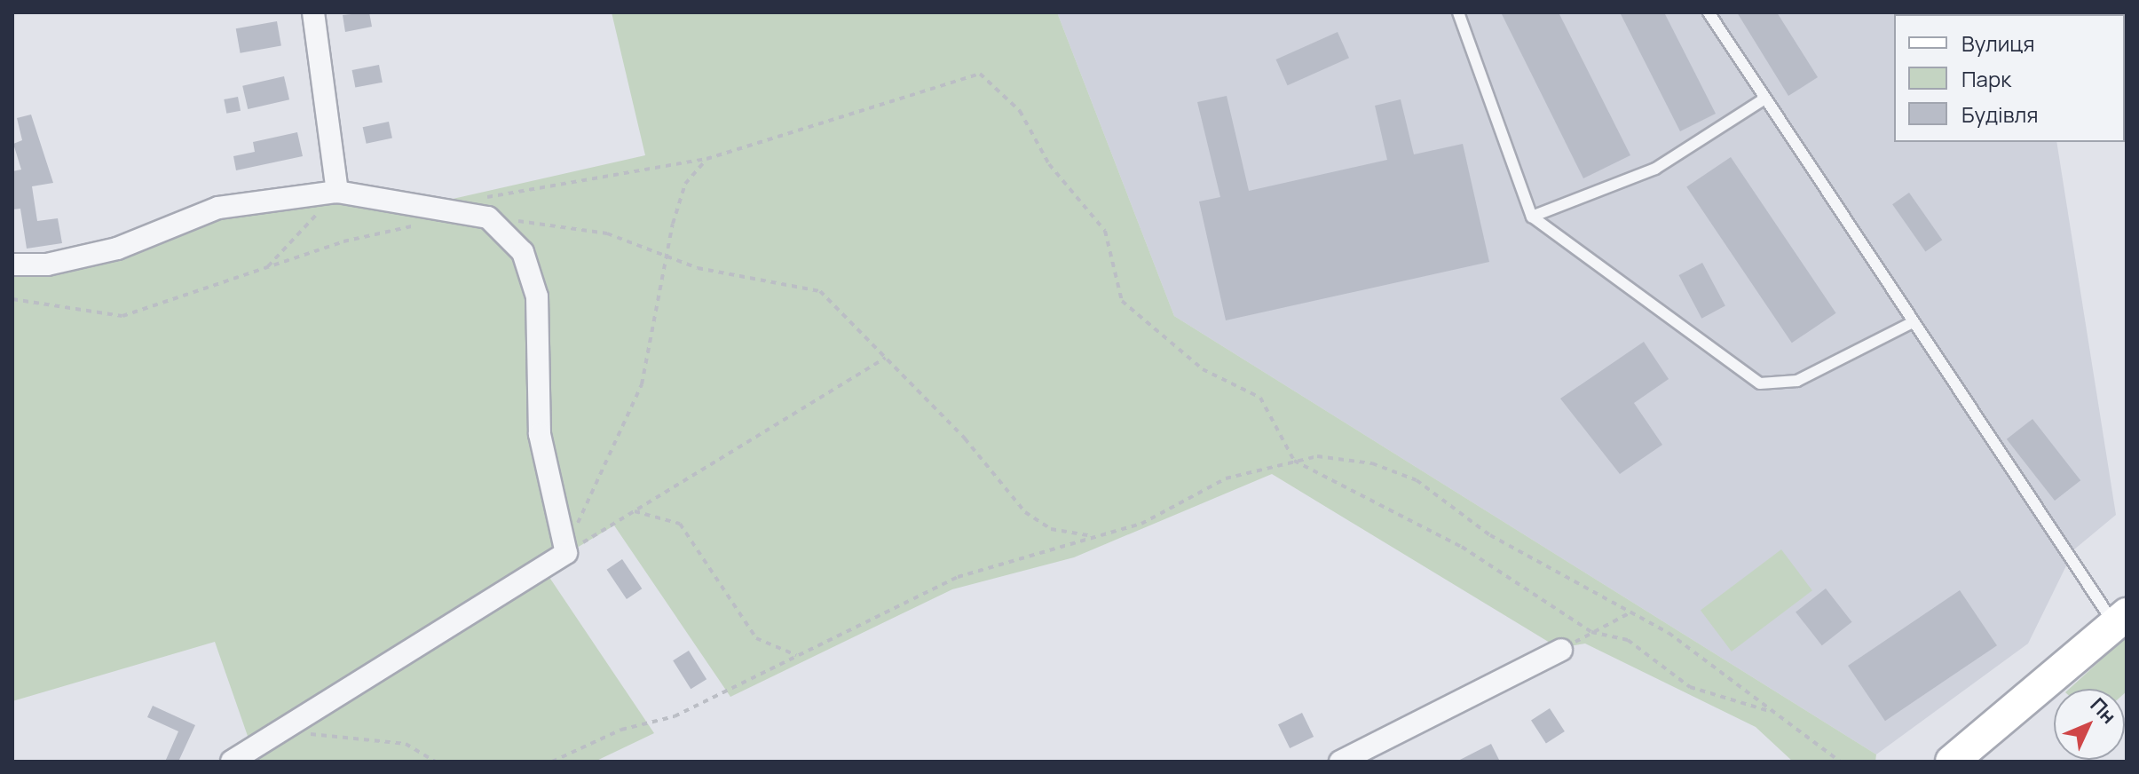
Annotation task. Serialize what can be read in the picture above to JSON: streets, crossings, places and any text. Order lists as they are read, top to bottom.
{
  "legend": ["Вулиця", "Парк", "Будівля"],
  "north": "top right"
}
